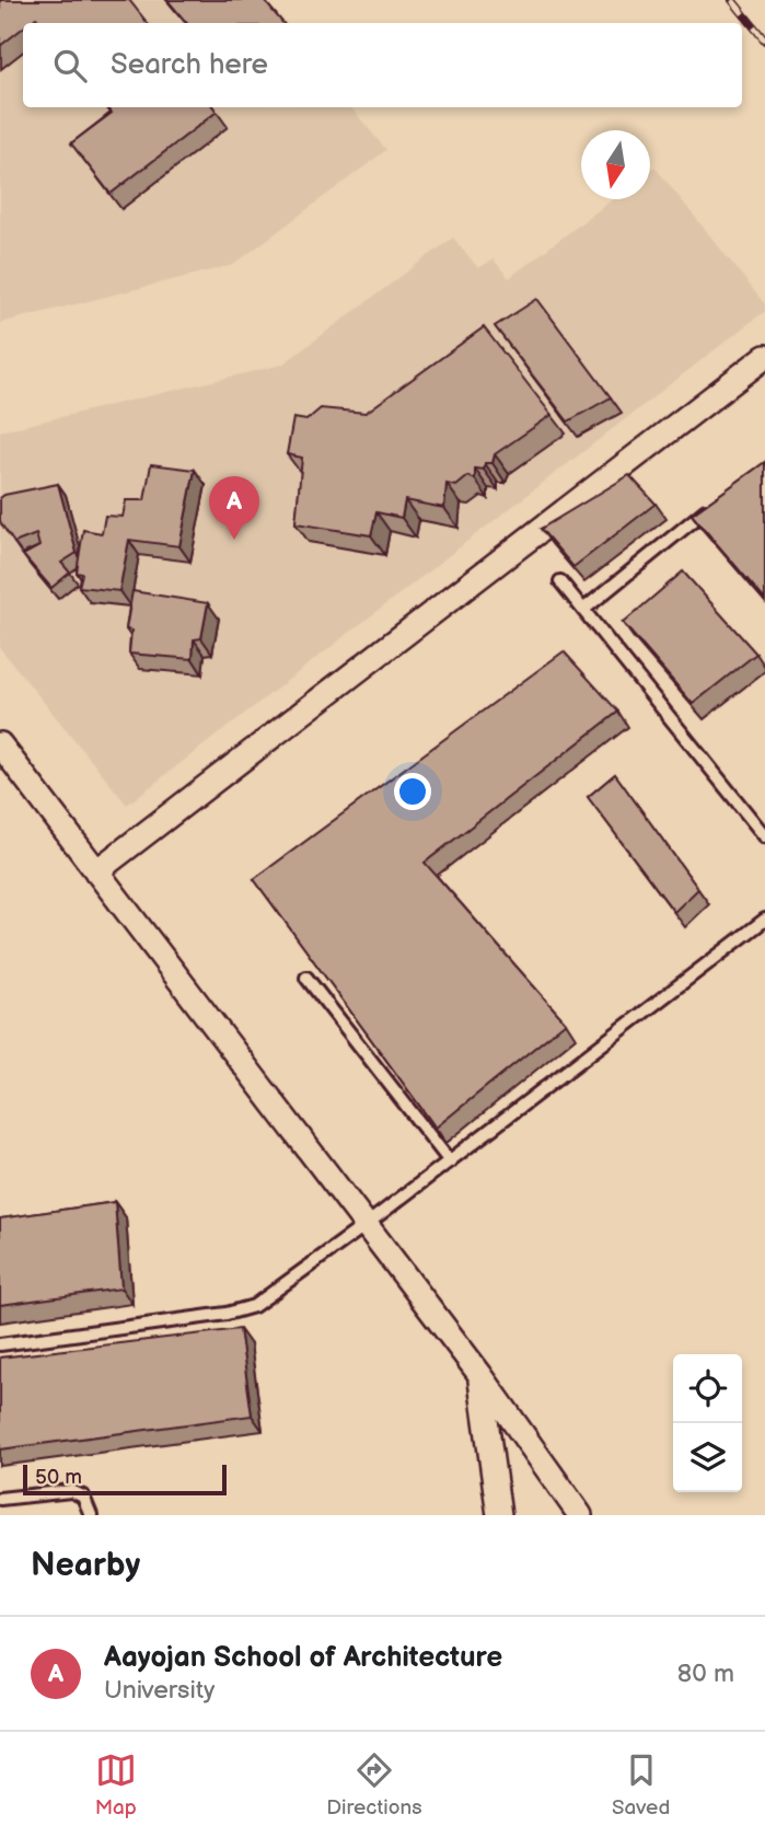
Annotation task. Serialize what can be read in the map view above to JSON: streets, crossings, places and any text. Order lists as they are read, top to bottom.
{
  "scale_bar": "50 m",
  "north": "bottom",
  "page": {
    "search": "Search here",
    "pins": "A",
    "scale": "50 m",
    "heading": "Nearby",
    "list": [
      {
        "mark": "A",
        "name": "Aayojan School of Architecture",
        "note": "University",
        "value": "80 m"
      }
    ],
    "nav": ["Map", "Directions", "Saved"]
  }
}
